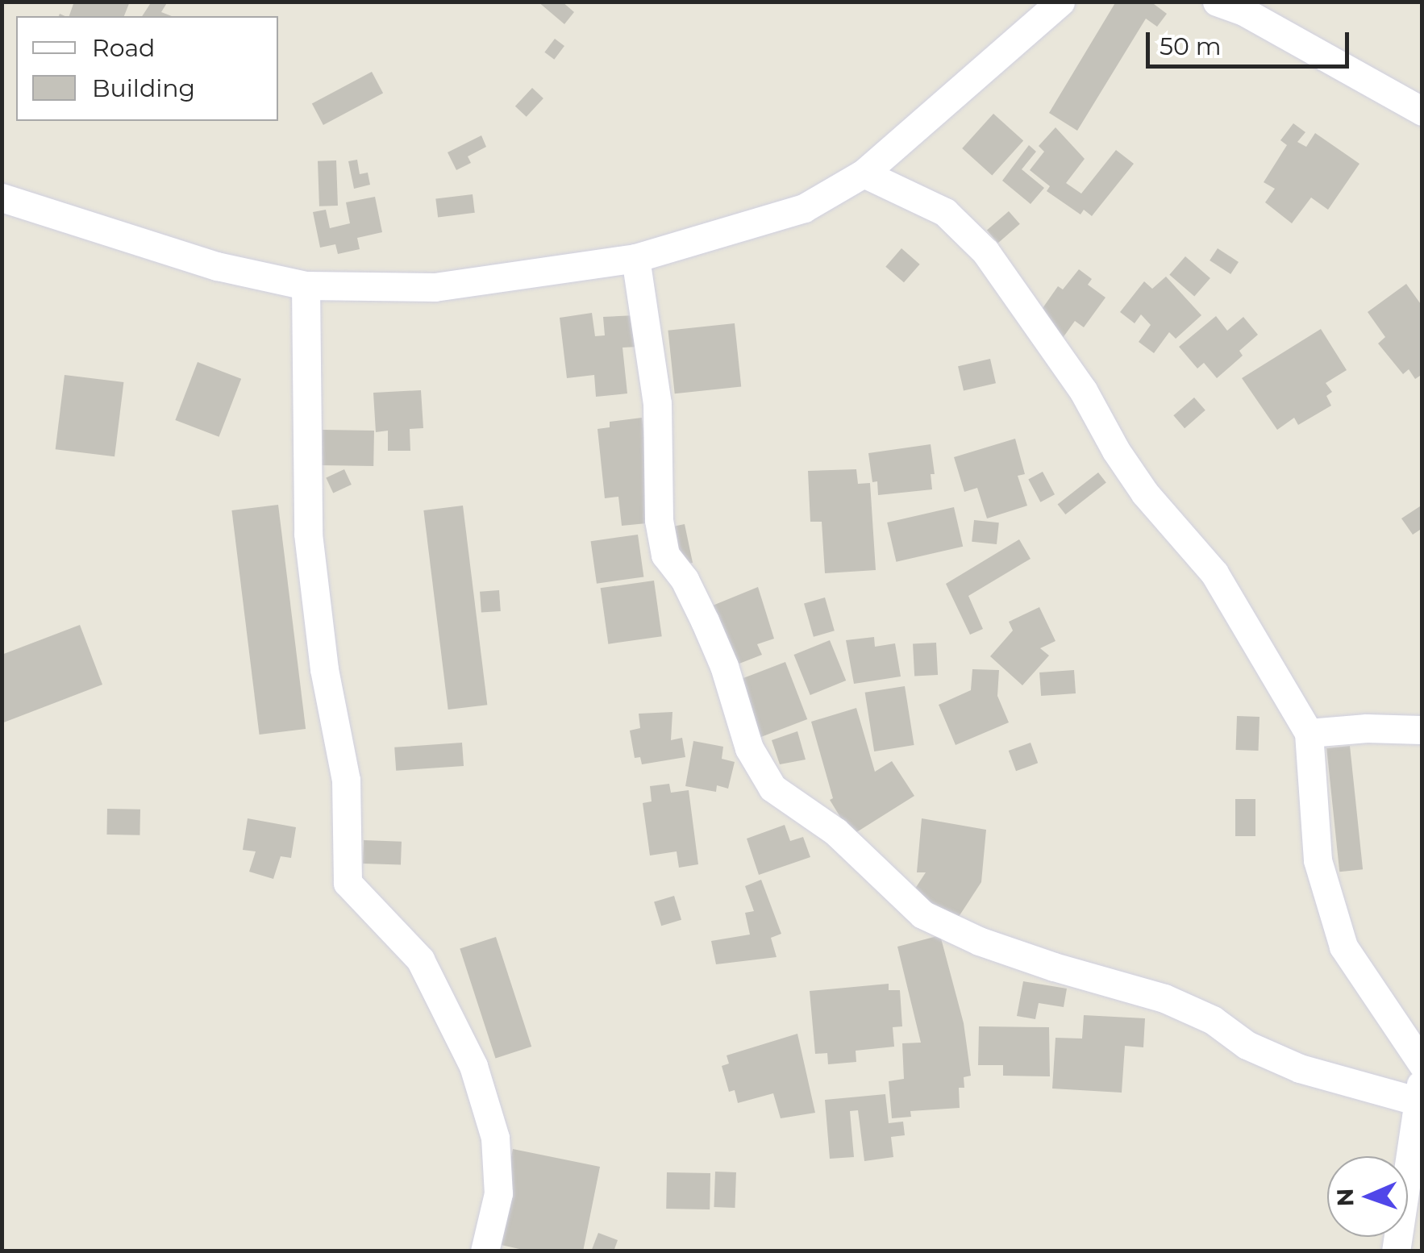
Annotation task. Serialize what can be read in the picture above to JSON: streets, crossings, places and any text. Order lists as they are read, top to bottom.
{
  "legend": ["Road", "Building"],
  "scale_bar": "50 m",
  "north": "left"
}
